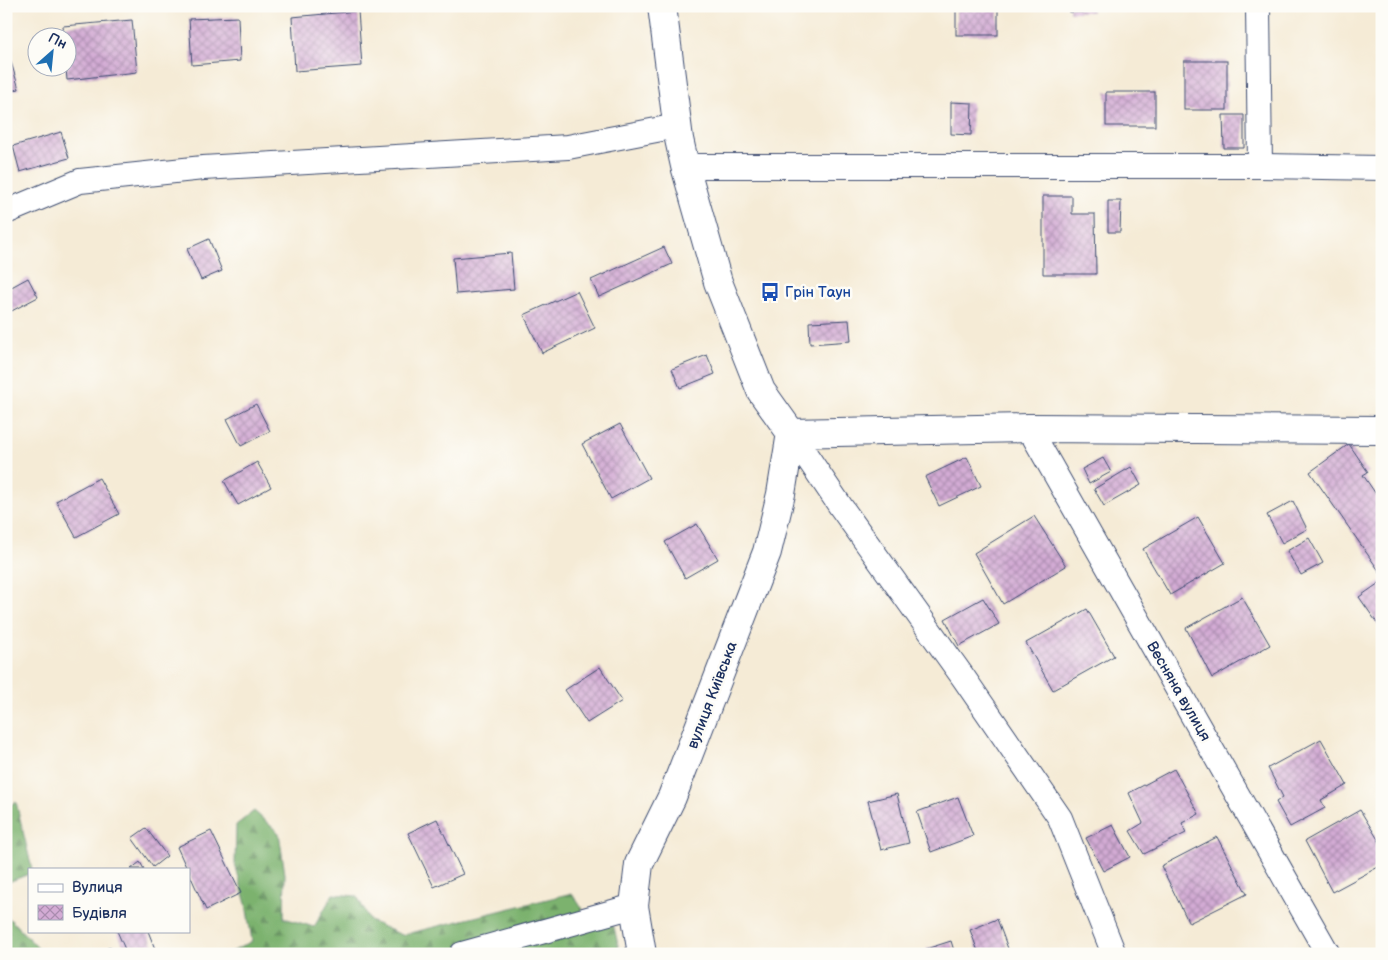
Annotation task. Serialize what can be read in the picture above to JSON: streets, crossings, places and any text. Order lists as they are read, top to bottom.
{
  "streets": {
    "street": ["Весняна вулиця", "вулиця Київська"]
  },
  "places": {
    "bus stop": ["Грін Таун"]
  },
  "legend": ["Вулиця", "Будівля"],
  "north": "top right"
}
